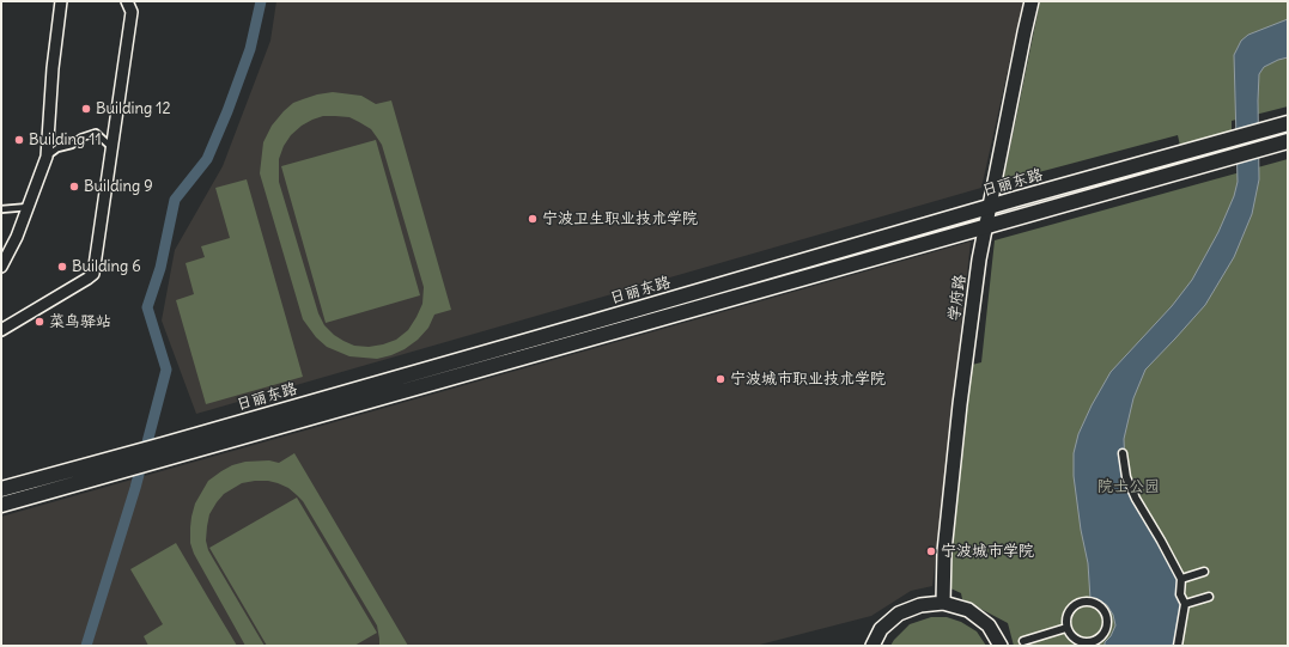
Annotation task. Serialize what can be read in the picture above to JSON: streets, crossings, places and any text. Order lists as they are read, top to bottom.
{
  "streets": {
    "main road": ["日丽东路"],
    "street": ["学府路"]
  },
  "crossings": [
    ["日丽东路", "学府路"]
  ],
  "parks": ["院士公园"],
  "places": [
    "Building 12",
    "Building 11",
    "Building 9",
    "宁波卫生职业技术学院",
    "Building 6",
    "菜鸟驿站",
    "宁波城市职业技术学院",
    "宁波城市学院"
  ]
}
